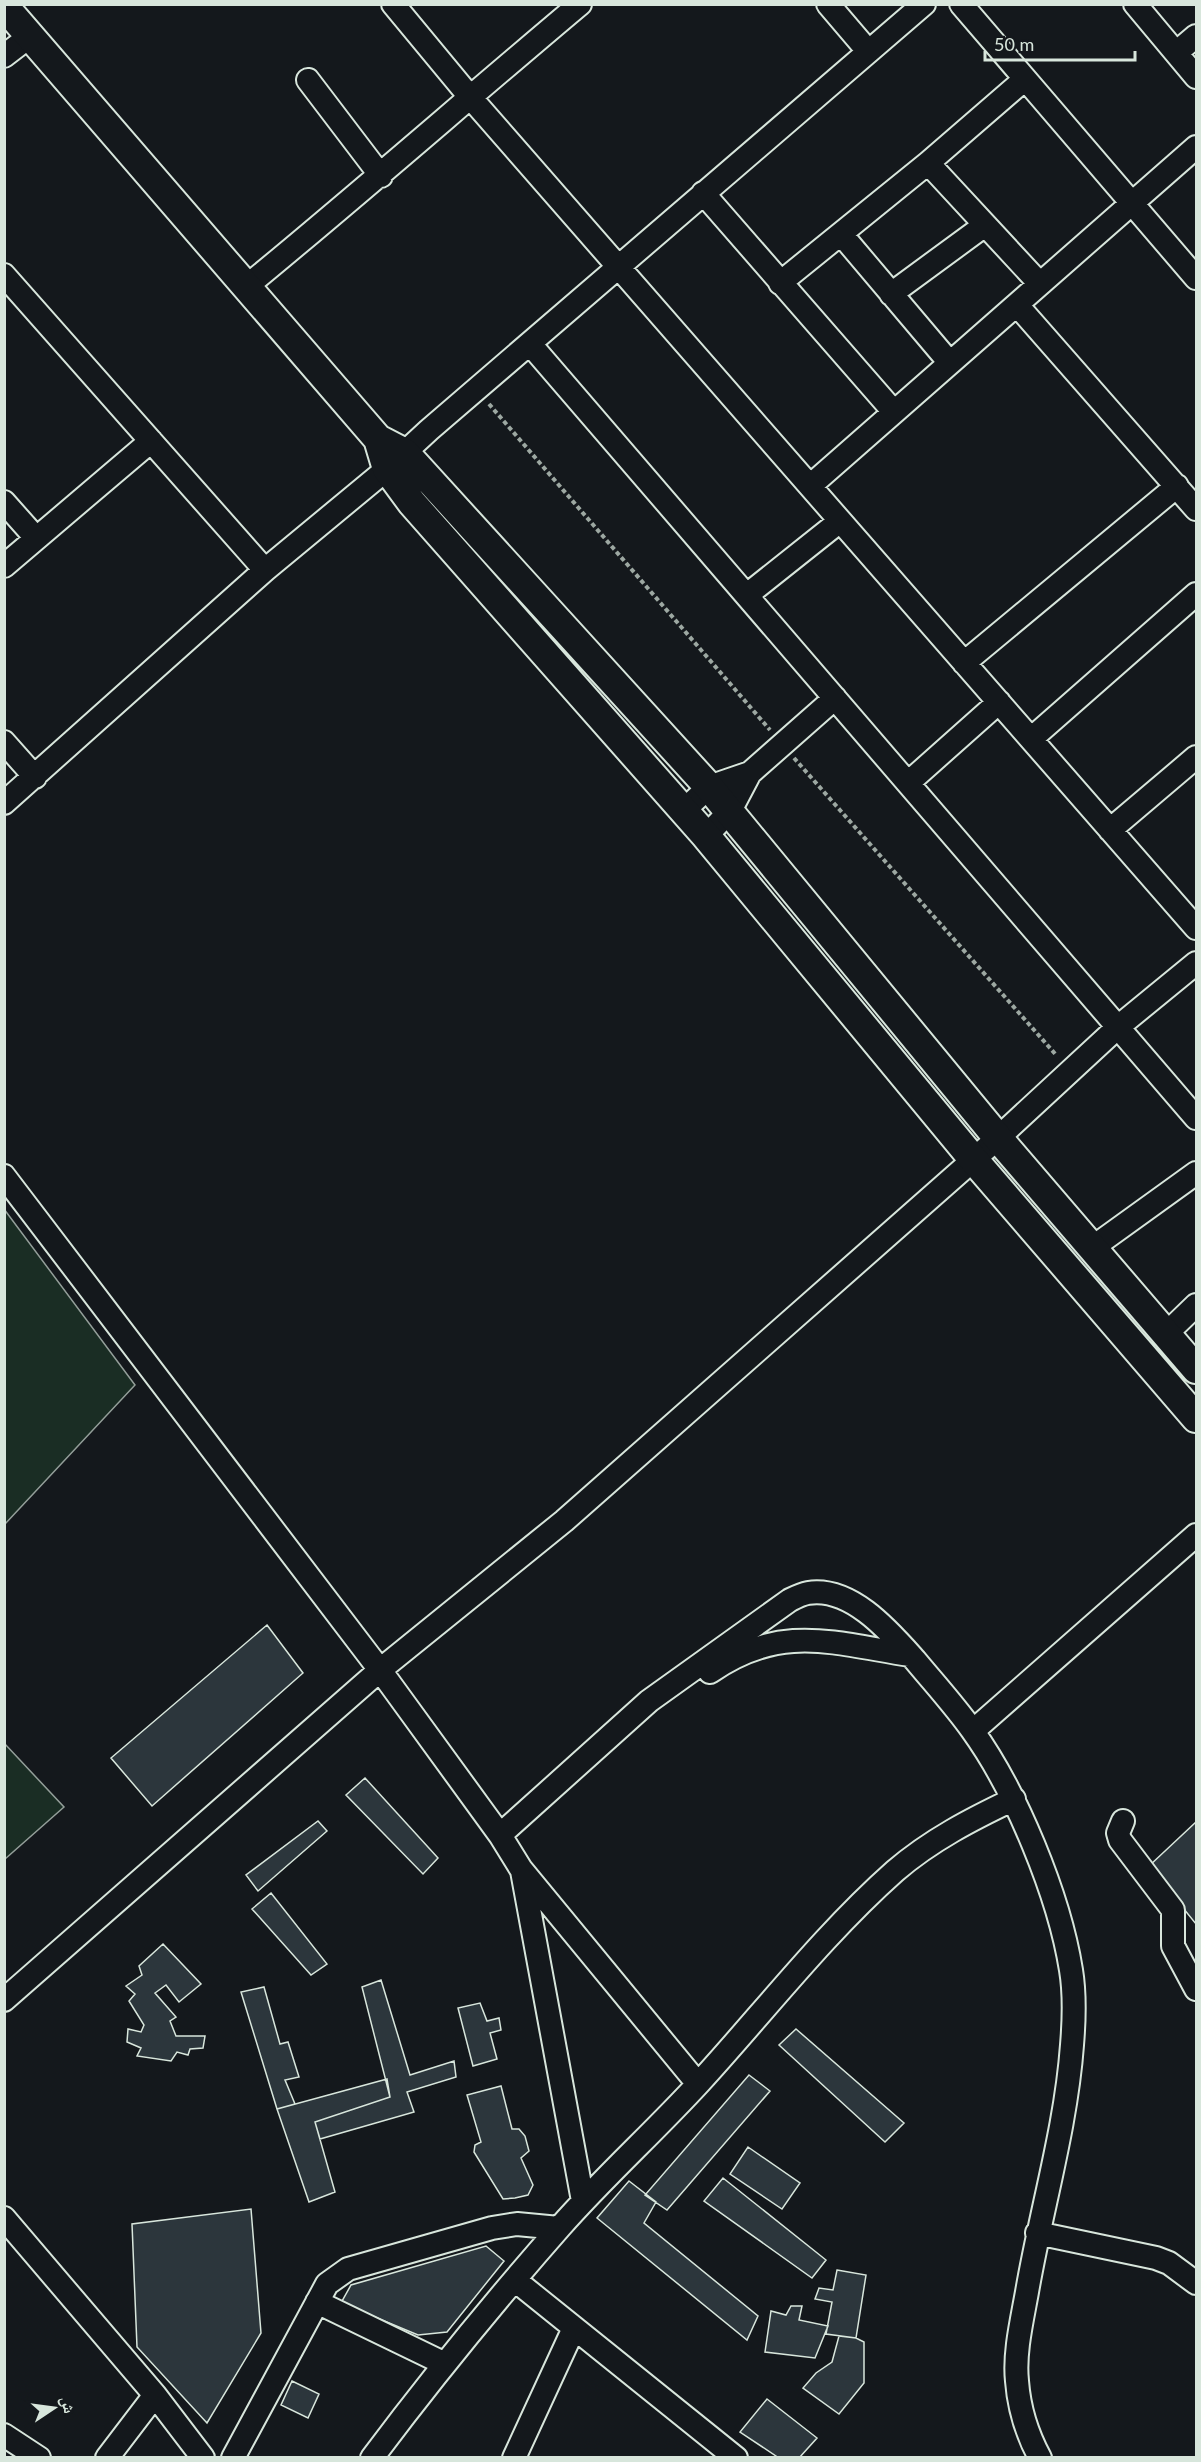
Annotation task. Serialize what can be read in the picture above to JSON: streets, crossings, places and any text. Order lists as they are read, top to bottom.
{
  "scale_bar": "50 m",
  "north": "right"
}
